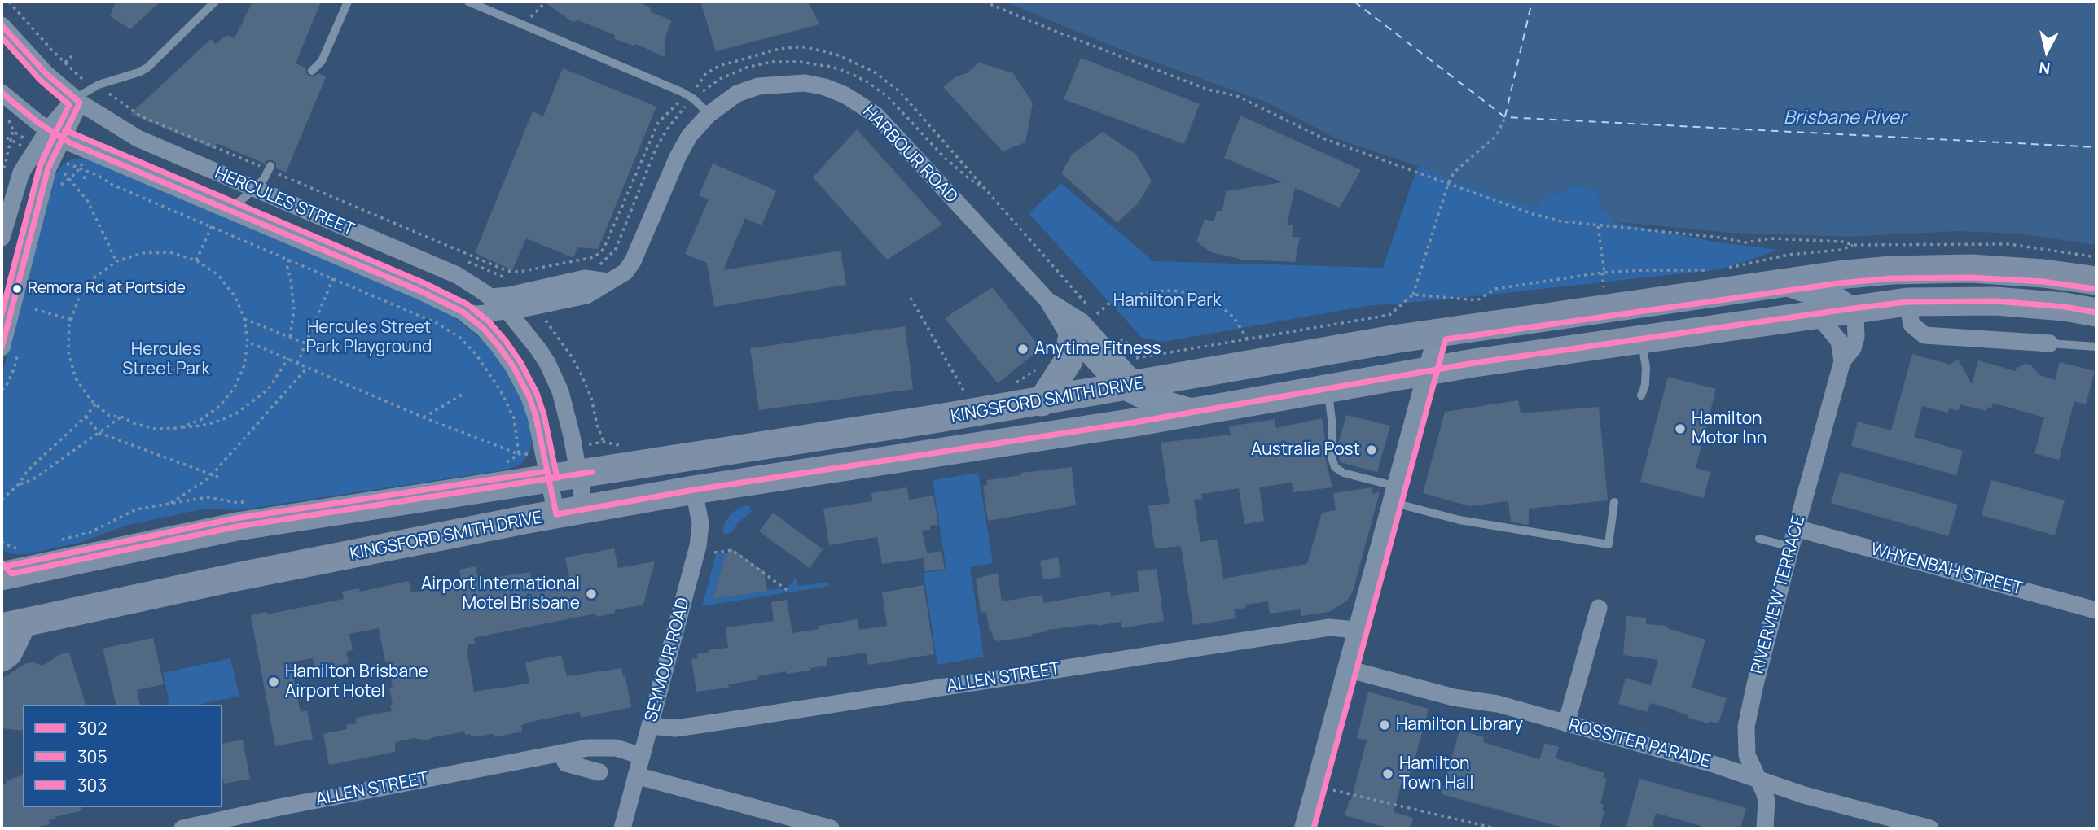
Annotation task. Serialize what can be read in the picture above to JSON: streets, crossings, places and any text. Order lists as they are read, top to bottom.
{
  "streets": {
    "highway": ["KINGSFORD SMITH DRIVE"],
    "street": [
      "HARBOUR ROAD",
      "HERCULES STREET",
      "WHYENBAH STREET",
      "RIVERVIEW TERRACE",
      "SEYMOUR ROAD",
      "ALLEN STREET",
      "ROSSITER PARADE"
    ]
  },
  "crossings": [
    ["HARBOUR ROAD", "HERCULES STREET"],
    ["HARBOUR ROAD", "KINGSFORD SMITH DRIVE"],
    ["HERCULES STREET", "KINGSFORD SMITH DRIVE"],
    ["KINGSFORD SMITH DRIVE", "RIVERVIEW TERRACE"],
    ["KINGSFORD SMITH DRIVE", "SEYMOUR ROAD"],
    ["WHYENBAH STREET", "RIVERVIEW TERRACE"],
    ["RIVERVIEW TERRACE", "ROSSITER PARADE"],
    ["SEYMOUR ROAD", "ALLEN STREET"]
  ],
  "water": ["Brisbane River"],
  "parks": ["Hamilton Park", "Hercules Street Park Playground", "Hercules Street Park"],
  "places": [
    "Remora Rd at Portside",
    "Anytime Fitness",
    "Hamilton Motor Inn",
    "Australia Post",
    "Airport International Motel Brisbane",
    "Hamilton Brisbane Airport Hotel",
    "Hamilton Library",
    "Hamilton Town Hall"
  ],
  "lines": ["transit line 302", "transit line 305", "transit line 303"],
  "legend": ["302", "305", "303"],
  "north": "bottom"
}
